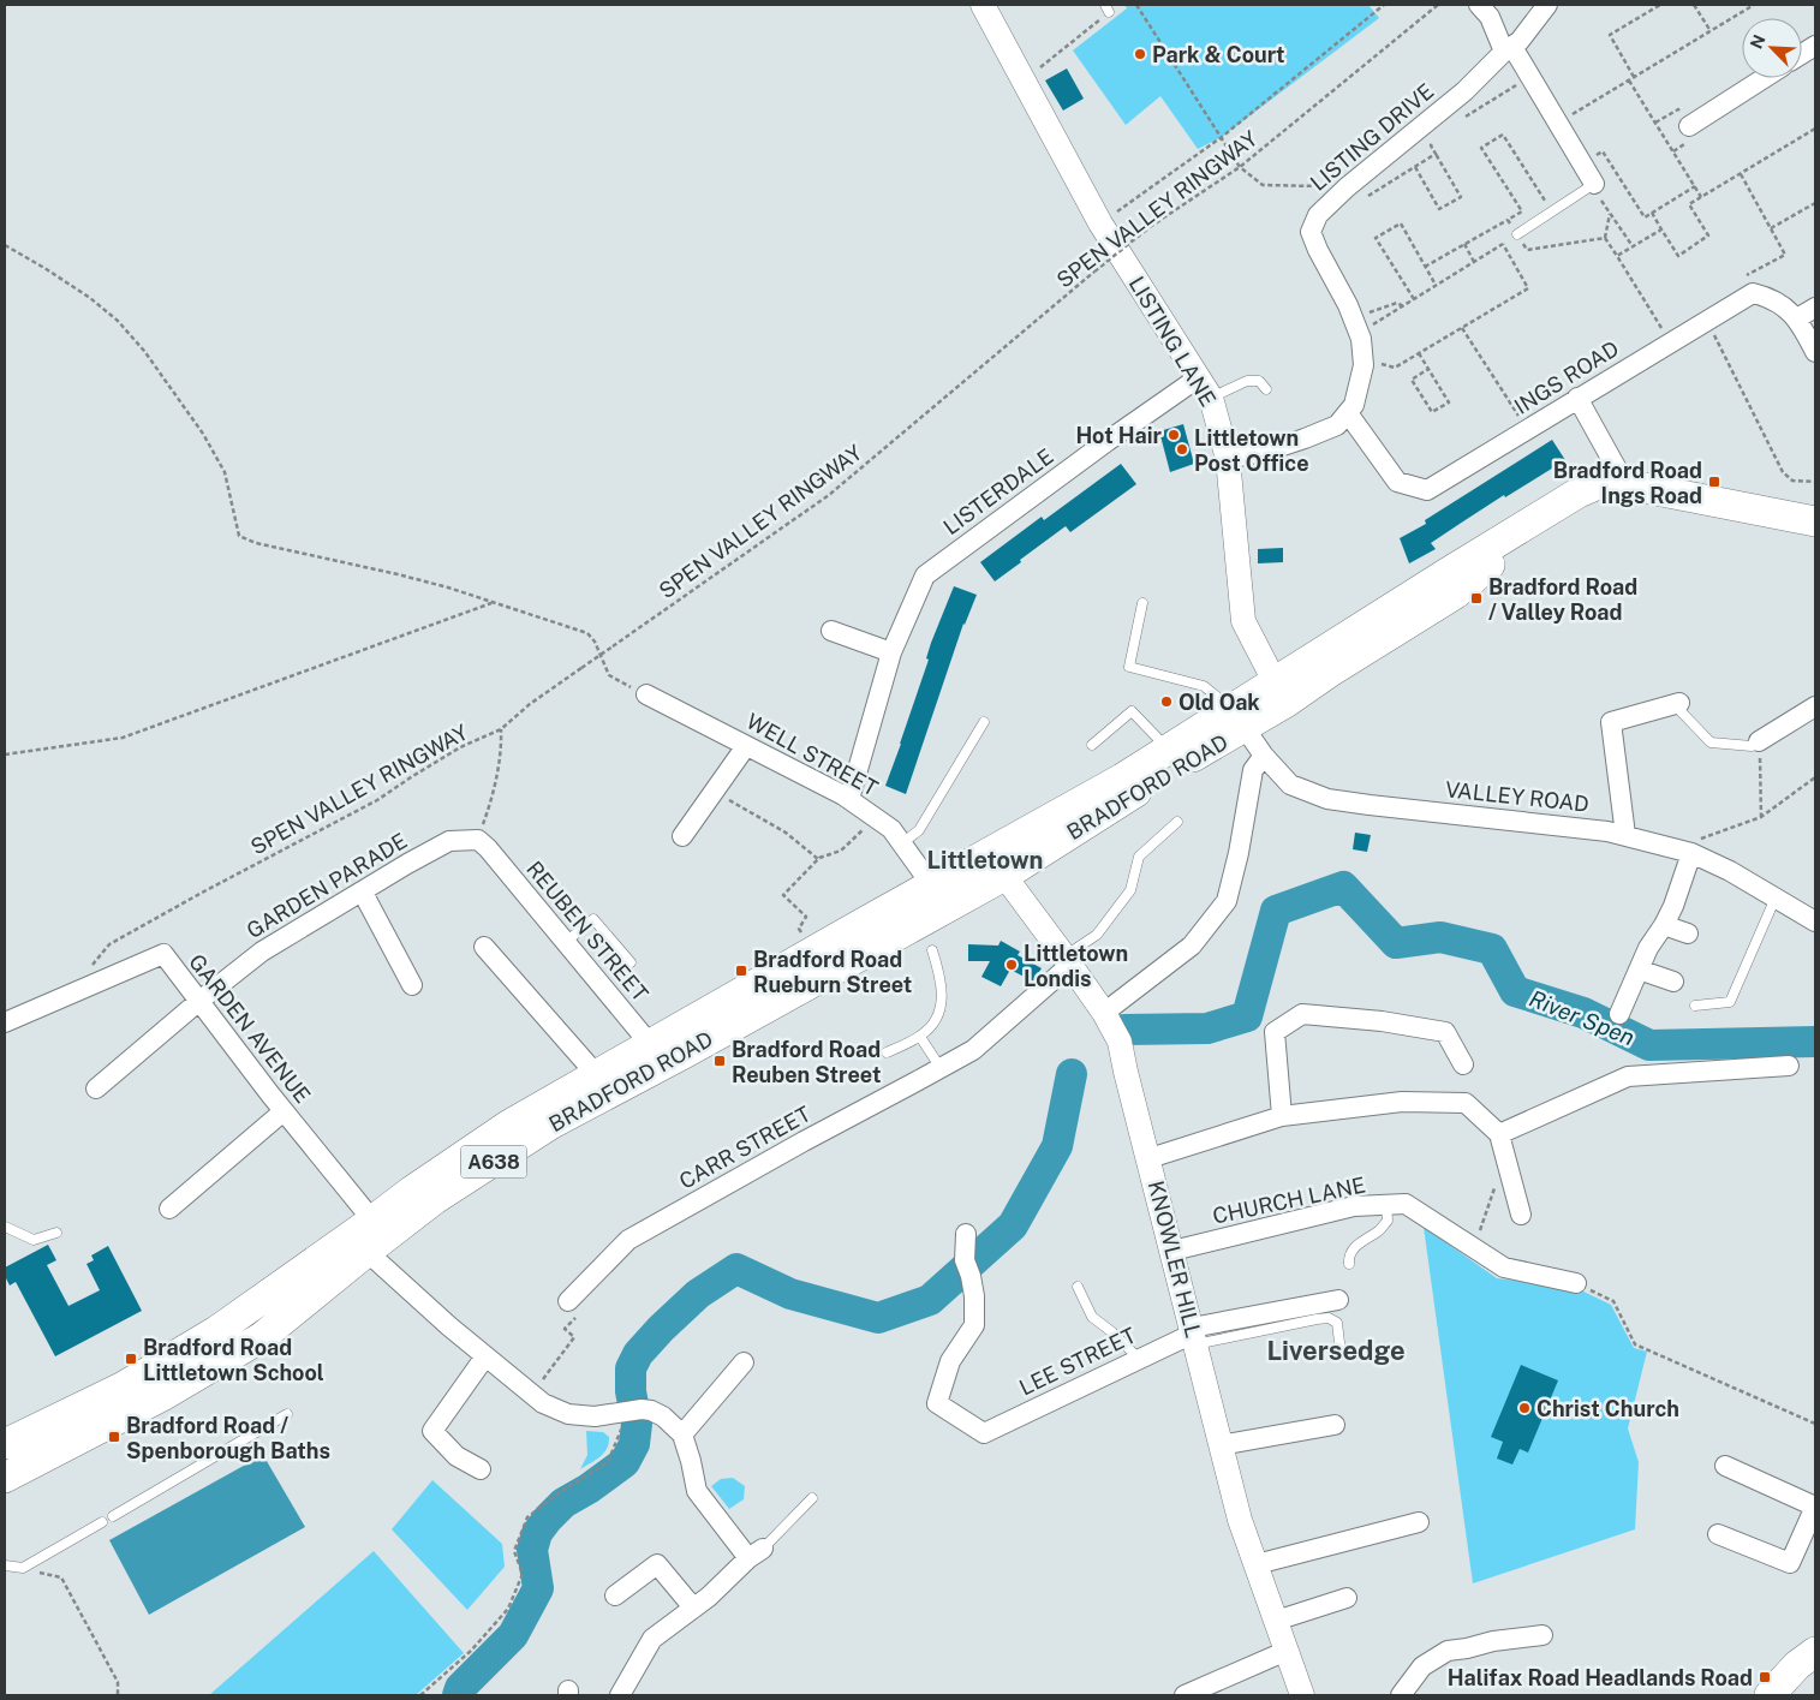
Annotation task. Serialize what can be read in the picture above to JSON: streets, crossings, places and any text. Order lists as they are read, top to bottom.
{
  "streets": {
    "main road": ["BRADFORD ROAD", "A638"],
    "street": [
      "LISTING DRIVE",
      "LISTING LANE",
      "INGS ROAD",
      "LISTERDALE",
      "WELL STREET",
      "VALLEY ROAD",
      "GARDEN PARADE",
      "REUBEN STREET",
      "GARDEN AVENUE",
      "CARR STREET",
      "CHURCH LANE",
      "KNOWLER HILL",
      "LEE STREET"
    ],
    "path": ["SPEN VALLEY RINGWAY"]
  },
  "crossings": [
    ["LISTING DRIVE", "INGS ROAD"],
    ["LISTING LANE", "LISTERDALE"],
    ["LISTING LANE", "BRADFORD ROAD"],
    ["LISTERDALE", "WELL STREET"],
    ["WELL STREET", "BRADFORD ROAD"],
    ["BRADFORD ROAD", "VALLEY ROAD"],
    ["BRADFORD ROAD", "REUBEN STREET"],
    ["BRADFORD ROAD", "GARDEN AVENUE"],
    ["BRADFORD ROAD", "KNOWLER HILL"],
    ["GARDEN PARADE", "REUBEN STREET"],
    ["GARDEN PARADE", "GARDEN AVENUE"],
    ["CARR STREET", "KNOWLER HILL"],
    ["CHURCH LANE", "KNOWLER HILL"],
    ["KNOWLER HILL", "LEE STREET"]
  ],
  "districts": ["Littletown", "Liversedge"],
  "water": ["River Spen"],
  "places": {
    "other": [
      "Park & Court",
      "Hot Hair",
      "Littletown Post Office",
      "Old Oak",
      "Littletown Londis",
      "Christ Church"
    ],
    "transit": [
      "Bradford Road Ings Road",
      "Bradford Road / Valley Road",
      "Bradford Road Rueburn Street",
      "Bradford Road Reuben Street",
      "Bradford Road Littletown School",
      "Bradford Road / Spenborough Baths",
      "Halifax Road Headlands Road"
    ]
  },
  "north": "top left"
}
